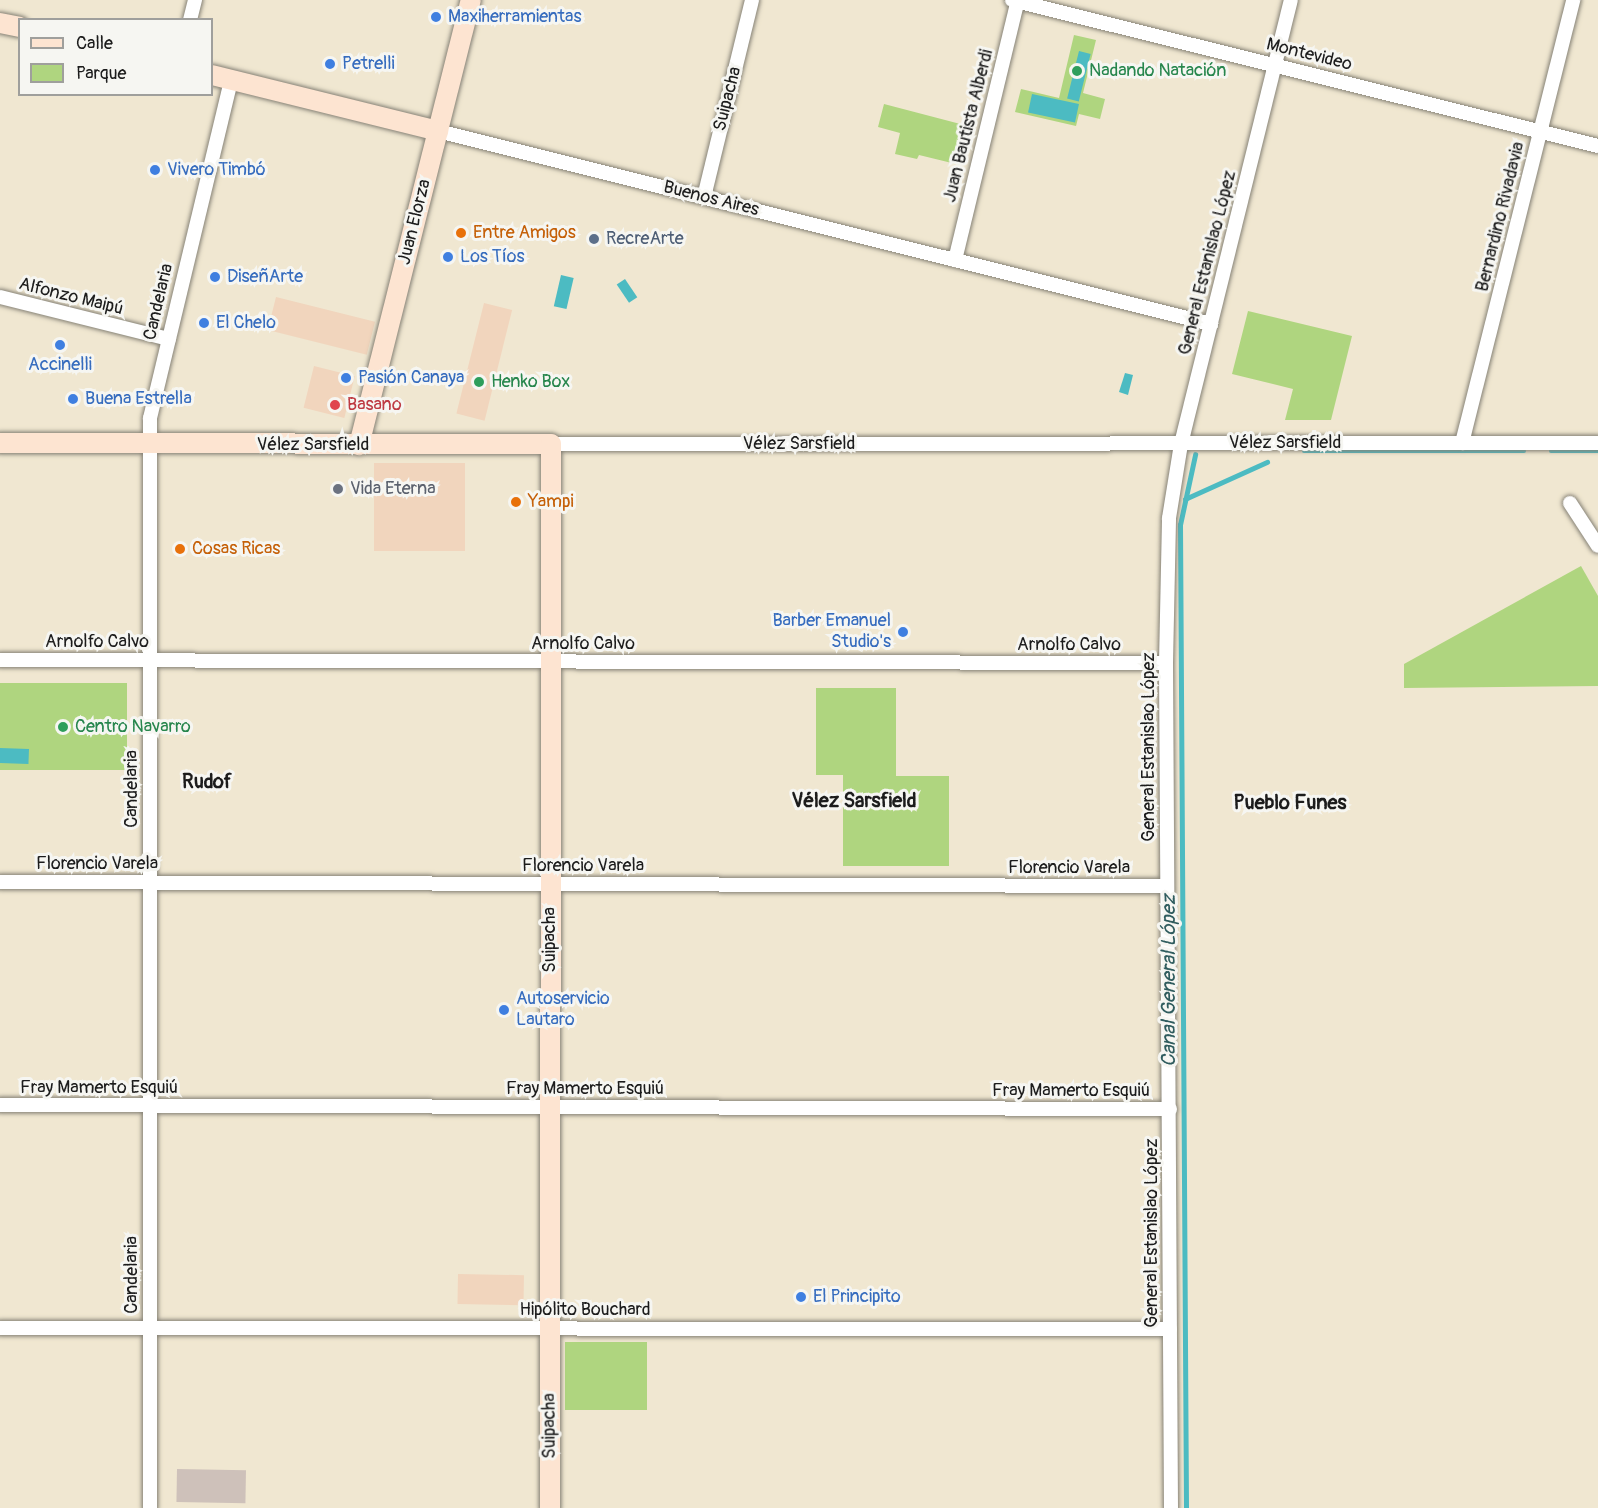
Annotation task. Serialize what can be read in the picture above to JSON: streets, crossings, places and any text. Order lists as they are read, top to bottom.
{
  "streets": {
    "main road": [
      "Suipacha",
      "Buenos Aires",
      "Juan Elorza",
      "Vélez Sarsfield"
    ],
    "street": [
      "Montevideo",
      "Juan Bautista Alberdi",
      "Bernardino Rivadavia",
      "General Estanislao López",
      "Alfonzo Maipú",
      "Candelaria",
      "Arnolfo Calvo",
      "Florencio Varela",
      "Fray Mamerto Esquiú",
      "Hipólito Bouchard"
    ]
  },
  "crossings": [
    ["Montevideo", "Juan Bautista Alberdi"],
    ["Montevideo", "Bernardino Rivadavia"],
    ["Montevideo", "General Estanislao López"],
    ["Suipacha", "Buenos Aires"],
    ["Suipacha", "Vélez Sarsfield"],
    ["Suipacha", "Arnolfo Calvo"],
    ["Suipacha", "Florencio Varela"],
    ["Suipacha", "Fray Mamerto Esquiú"],
    ["Suipacha", "Hipólito Bouchard"],
    ["Juan Bautista Alberdi", "Buenos Aires"],
    ["Buenos Aires", "Juan Elorza"],
    ["Buenos Aires", "General Estanislao López"],
    ["Buenos Aires", "Candelaria"],
    ["Bernardino Rivadavia", "Vélez Sarsfield"],
    ["Juan Elorza", "Vélez Sarsfield"],
    ["General Estanislao López", "Vélez Sarsfield"],
    ["General Estanislao López", "Arnolfo Calvo"],
    ["General Estanislao López", "Florencio Varela"],
    ["General Estanislao López", "Fray Mamerto Esquiú"],
    ["General Estanislao López", "Hipólito Bouchard"],
    ["Alfonzo Maipú", "Candelaria"],
    ["Candelaria", "Vélez Sarsfield"],
    ["Candelaria", "Arnolfo Calvo"],
    ["Candelaria", "Florencio Varela"],
    ["Candelaria", "Fray Mamerto Esquiú"],
    ["Candelaria", "Hipólito Bouchard"]
  ],
  "districts": ["Rudof", "Vélez Sarsfield", "Pueblo Funes"],
  "water": ["Canal General López"],
  "places": [
    "Maxiherramientas",
    "Petrelli",
    "Nadando Natación",
    "Vivero Timbó",
    "Entre Amigos",
    "RecreArte",
    "Los Tíos",
    "DiseñArte",
    "El Chelo",
    "Accinelli",
    "Pasión Canaya",
    "Henko Box",
    "Buena Estrella",
    "Basano",
    "Vida Eterna",
    "Yampi",
    "Cosas Ricas",
    "Barber Emanuel Studio's",
    "Centro Navarro",
    "Autoservicio Lautaro",
    "El Principito"
  ],
  "legend": ["Calle", "Parque"]
}
